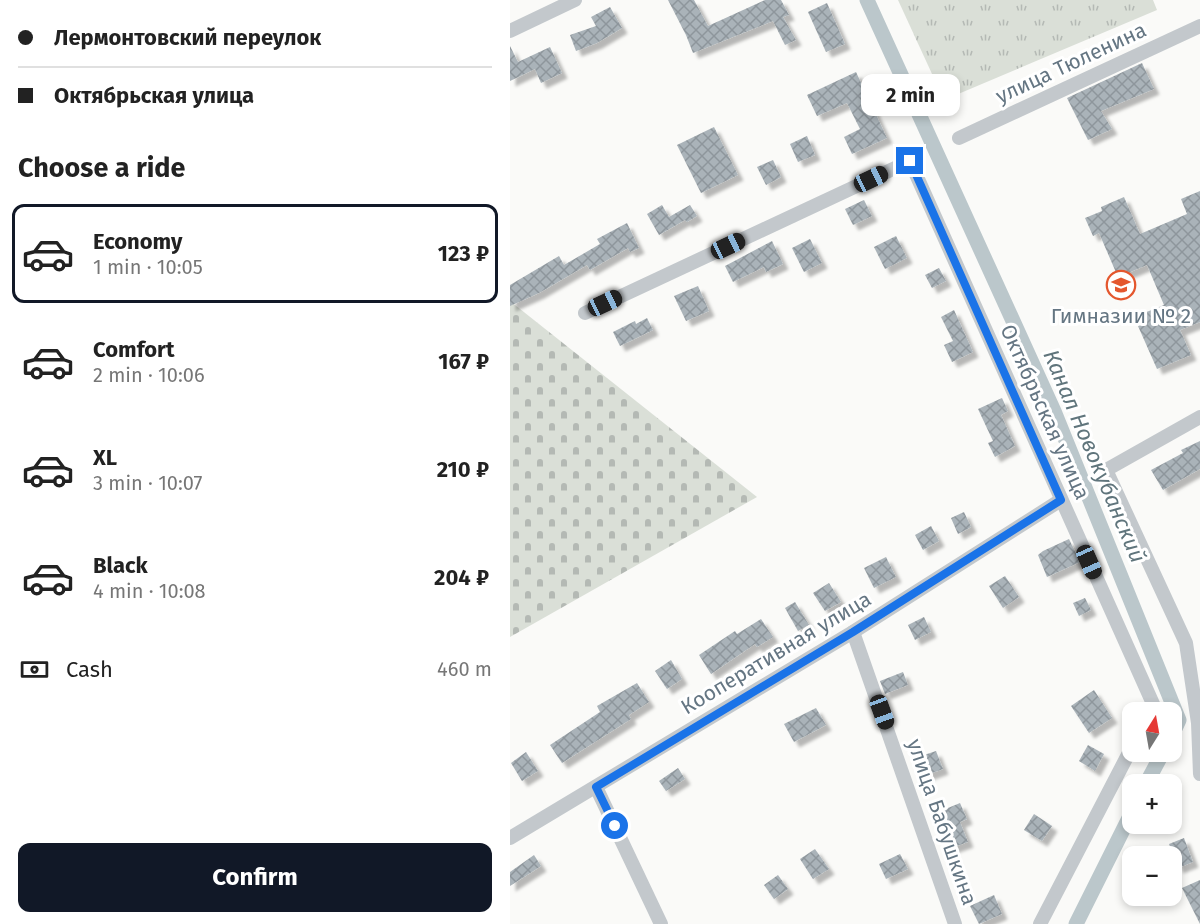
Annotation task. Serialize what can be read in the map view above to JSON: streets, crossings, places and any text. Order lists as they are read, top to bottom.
{
  "streets": {
    "street": [
      "улица Тюленина",
      "Октябрьская улица",
      "Кооперативная улица",
      "улица Бабушкина"
    ]
  },
  "crossings": [
    ["Октябрьская улица", "Кооперативная улица"],
    ["Кооперативная улица", "улица Бабушкина"]
  ],
  "water": ["Канал Новокубанский"],
  "places": {
    "school or university": ["Гимназии № 2"]
  },
  "north": "top",
  "page": {
    "banner": ["Лермонтовский переулок", "Октябрьская улица"],
    "bubble": "2 min",
    "heading": "Choose a ride",
    "list": [
      {
        "name": "Economy",
        "note": "1 min · 10:05",
        "value": "123 ₽"
      },
      {
        "name": "Comfort",
        "note": "2 min · 10:06",
        "value": "167 ₽"
      },
      {
        "name": "XL",
        "note": "3 min · 10:07",
        "value": "210 ₽"
      },
      {
        "name": "Black",
        "note": "4 min · 10:08",
        "value": "204 ₽"
      }
    ],
    "pay": ["Cash", "460 m"],
    "map_buttons": ["+", "−"],
    "buttons": "Confirm"
  }
}
